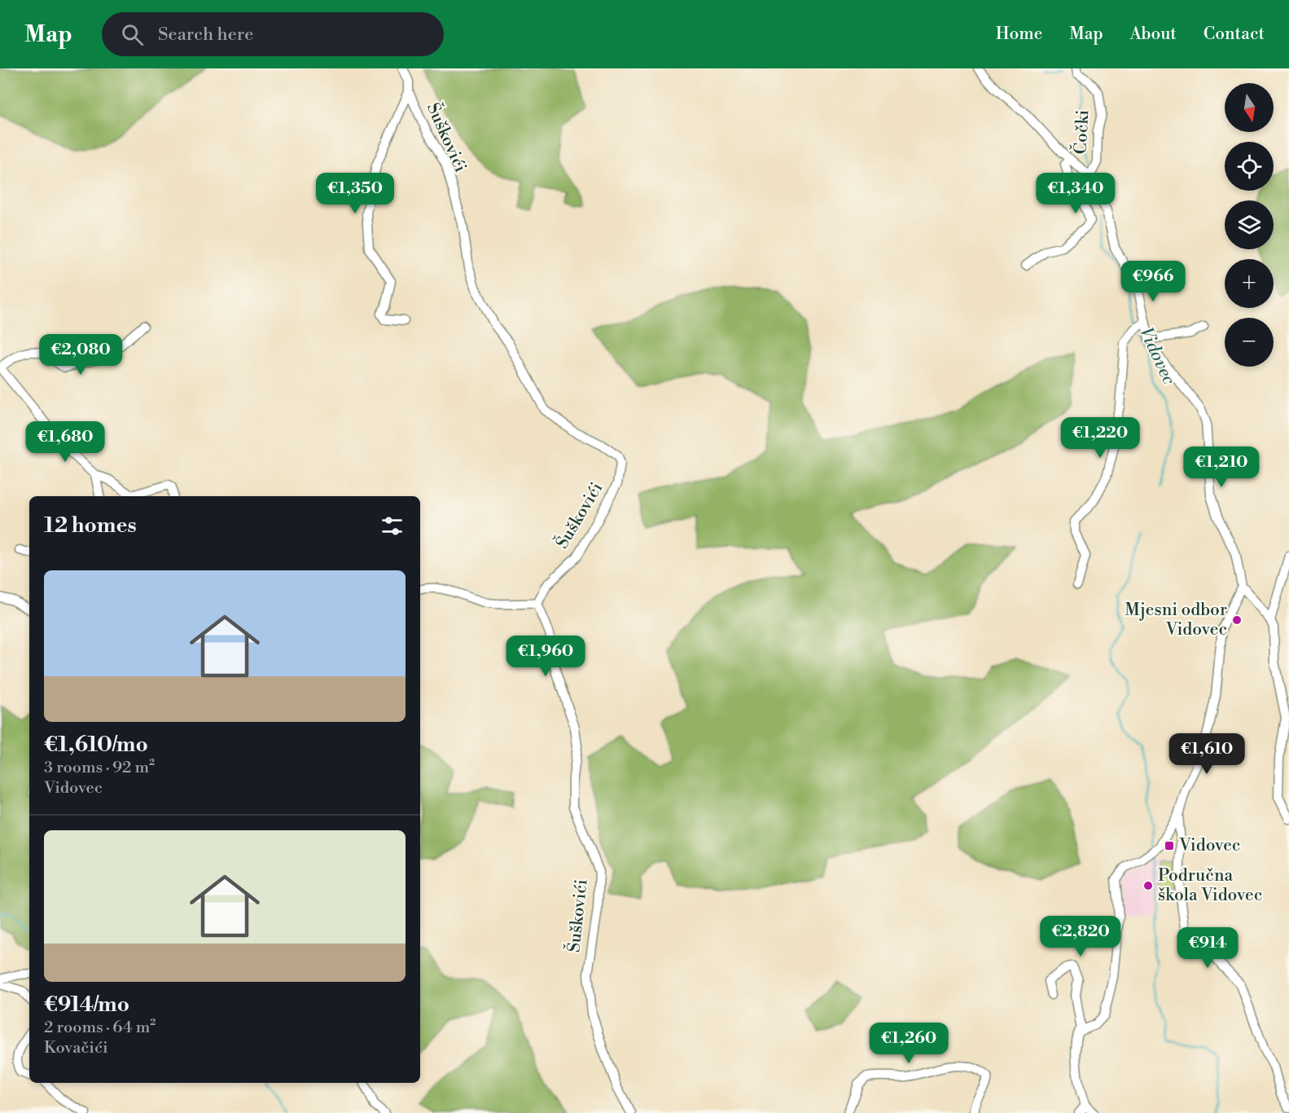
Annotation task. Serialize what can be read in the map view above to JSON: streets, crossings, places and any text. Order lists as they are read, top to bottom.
{
  "streets": {
    "street": ["Čočki", "Šuškovići"]
  },
  "water": ["Vidovec"],
  "places": {
    "other": ["Mjesni odbor Vidovec", "Područna škola Vidovec"],
    "transit": ["Vidovec"]
  },
  "north": "bottom",
  "page": {
    "header": "Map",
    "search": "Search here",
    "nav": [
      "Home",
      "Map",
      "About",
      "Contact"
    ],
    "map_buttons": ["+", "−"],
    "price": [
      "€1,350",
      "€1,340",
      "€966",
      "€2,080",
      "€1,220",
      "€1,680",
      "€1,210",
      "€1,960",
      "€1,610",
      "€2,820",
      "€914",
      "€1,260"
    ],
    "heading": "12 homes",
    "list": [
      {
        "name": "€1,610/mo",
        "note": "3 rooms · 92 m² · Vidovec"
      },
      {
        "name": "€914/mo",
        "note": "2 rooms · 64 m² · Kovačići"
      }
    ]
  }
}
